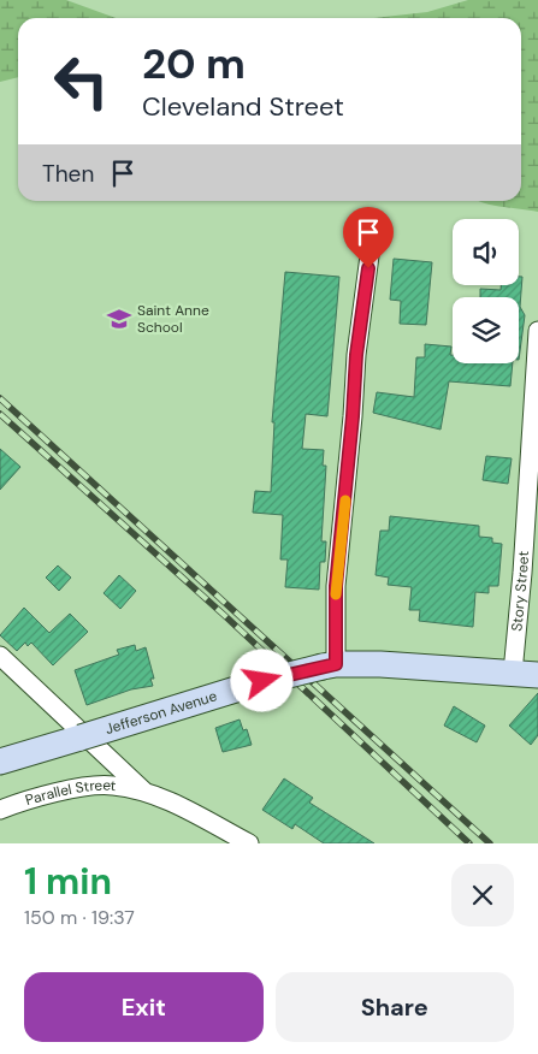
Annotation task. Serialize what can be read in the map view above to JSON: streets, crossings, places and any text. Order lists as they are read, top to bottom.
{
  "streets": {
    "main road": ["Jefferson Avenue"],
    "street": ["Story Street", "Parallel Street"]
  },
  "crossings": [
    ["Story Street", "Jefferson Avenue"]
  ],
  "places": {
    "school or university": ["Saint Anne School"]
  },
  "page": {
    "turn": ["20 m", "Cleveland Street"],
    "then": "Then",
    "heading": ["1 min", "150 m · 19:37"],
    "buttons": ["Exit", "Share"]
  }
}
